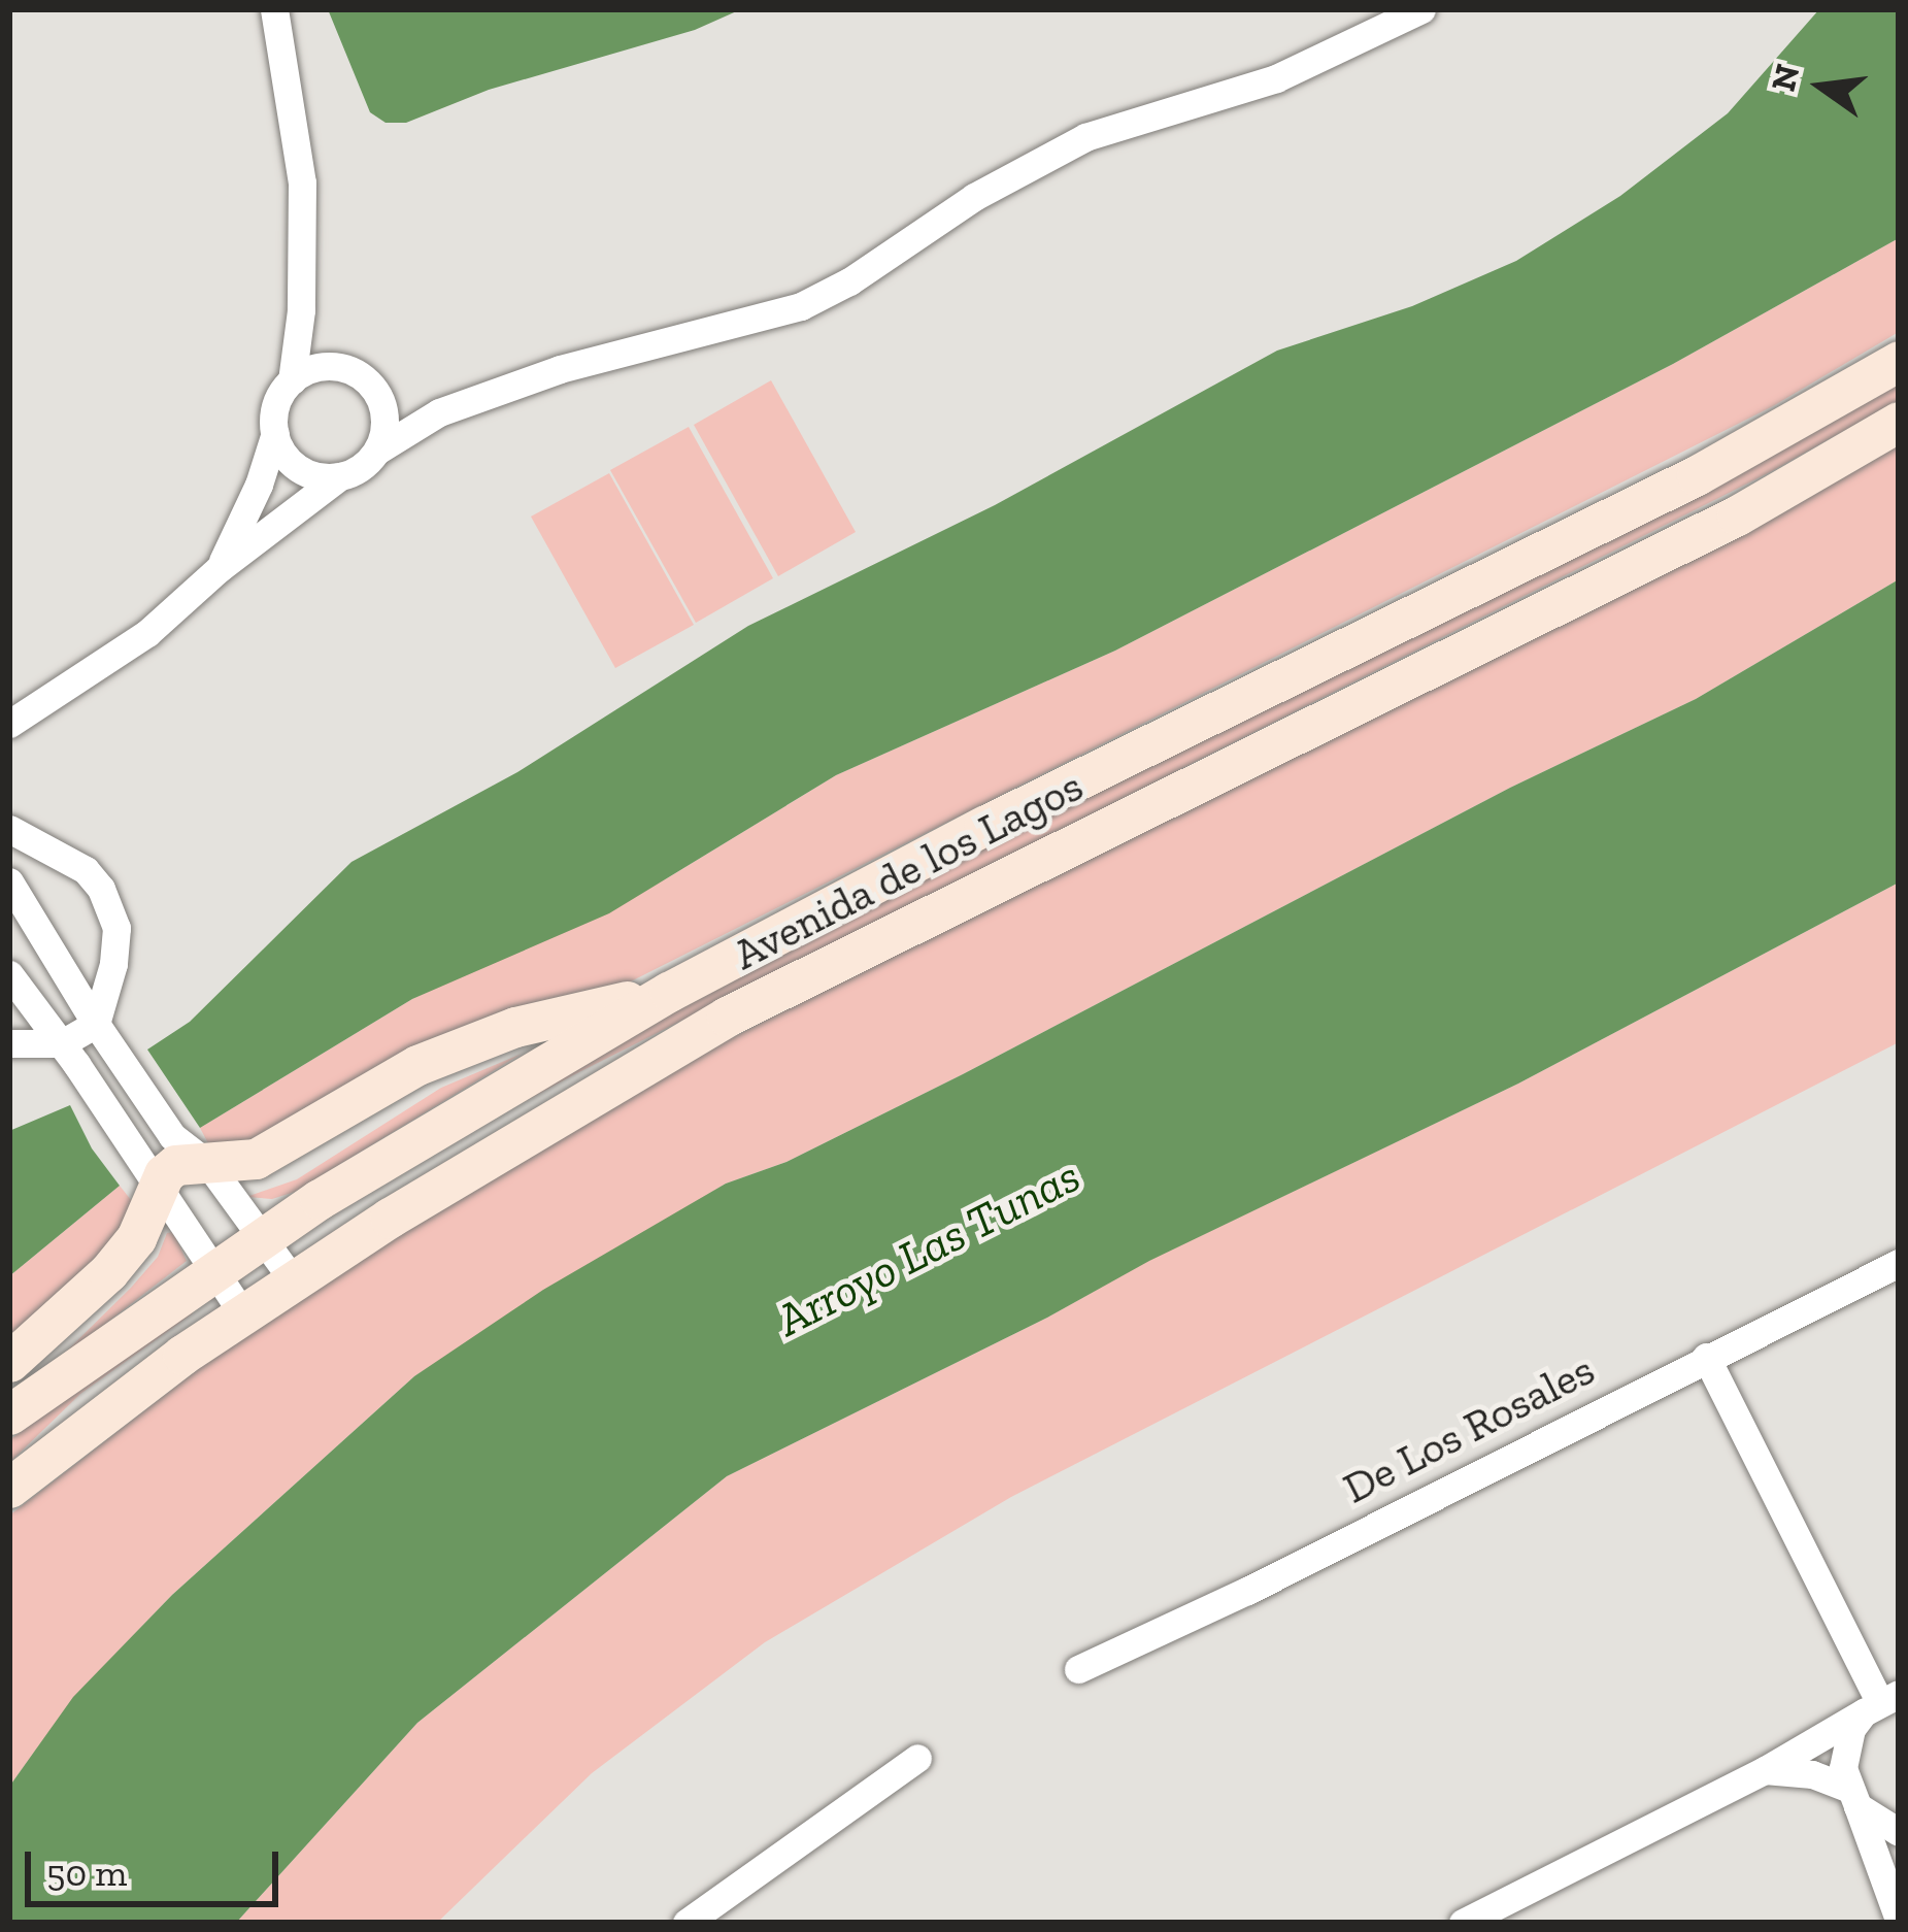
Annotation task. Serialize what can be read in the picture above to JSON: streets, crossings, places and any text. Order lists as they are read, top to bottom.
{
  "streets": {
    "street": ["Avenida de los Lagos", "De Los Rosales"]
  },
  "water": ["Arroyo Las Tunas"],
  "scale_bar": "50 m",
  "north": "left"
}
